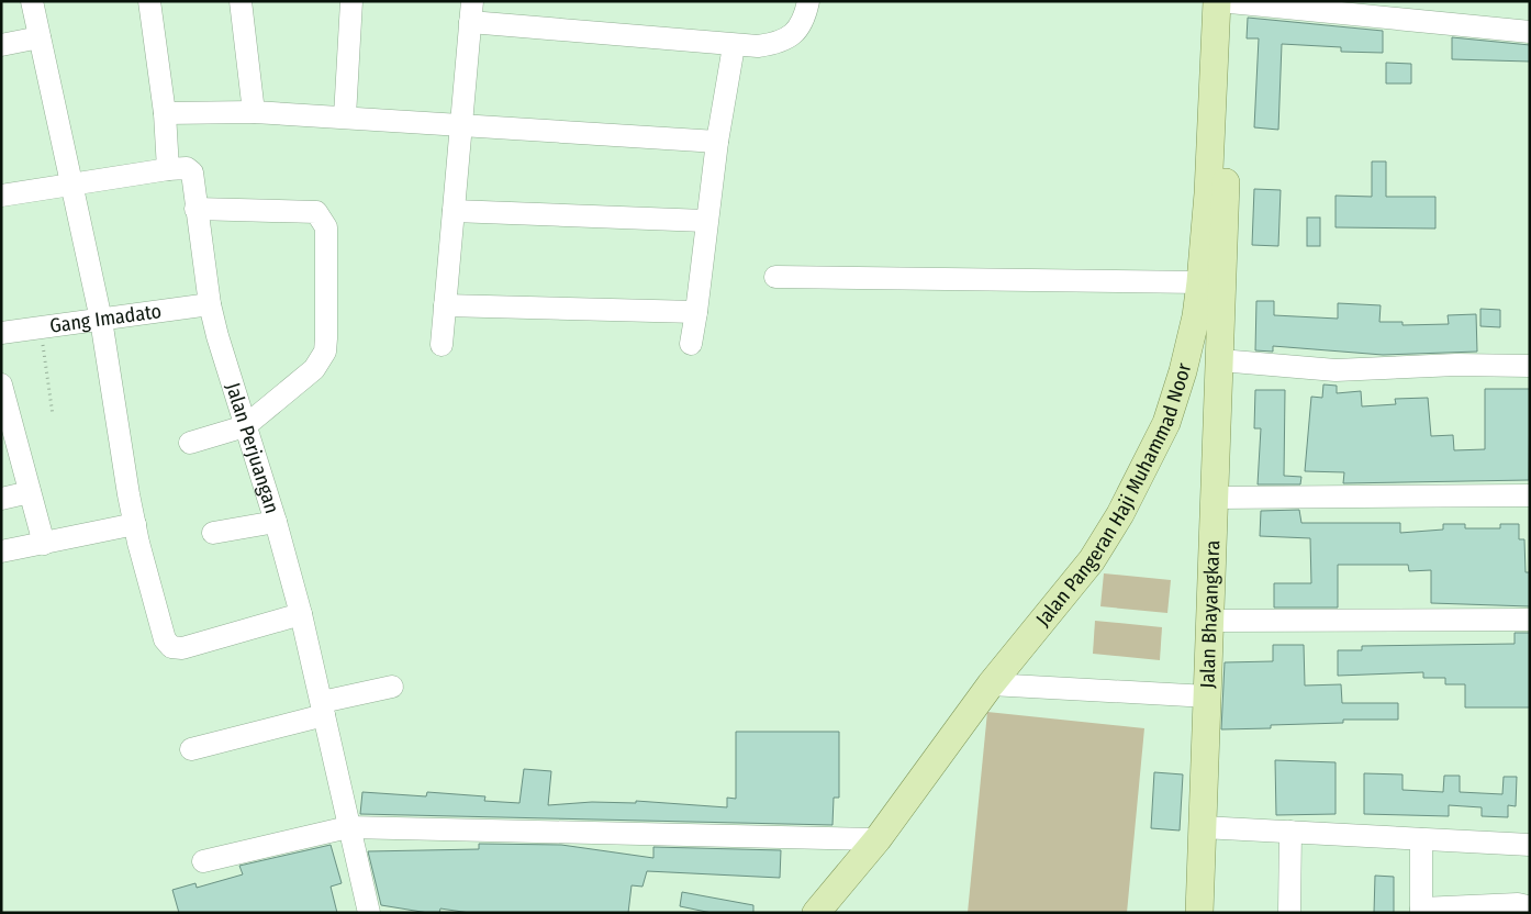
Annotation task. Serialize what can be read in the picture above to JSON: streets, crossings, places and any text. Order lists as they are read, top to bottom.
{
  "streets": {
    "main road": ["Jalan Pangeran Haji Muhammad Noor", "Jalan Bhayangkara"],
    "street": ["Gang Imadato", "Jalan Perjuangan"]
  },
  "crossings": [
    ["Gang Imadato", "Jalan Perjuangan"],
    ["Jalan Pangeran Haji Muhammad Noor", "Jalan Bhayangkara"]
  ]
}
